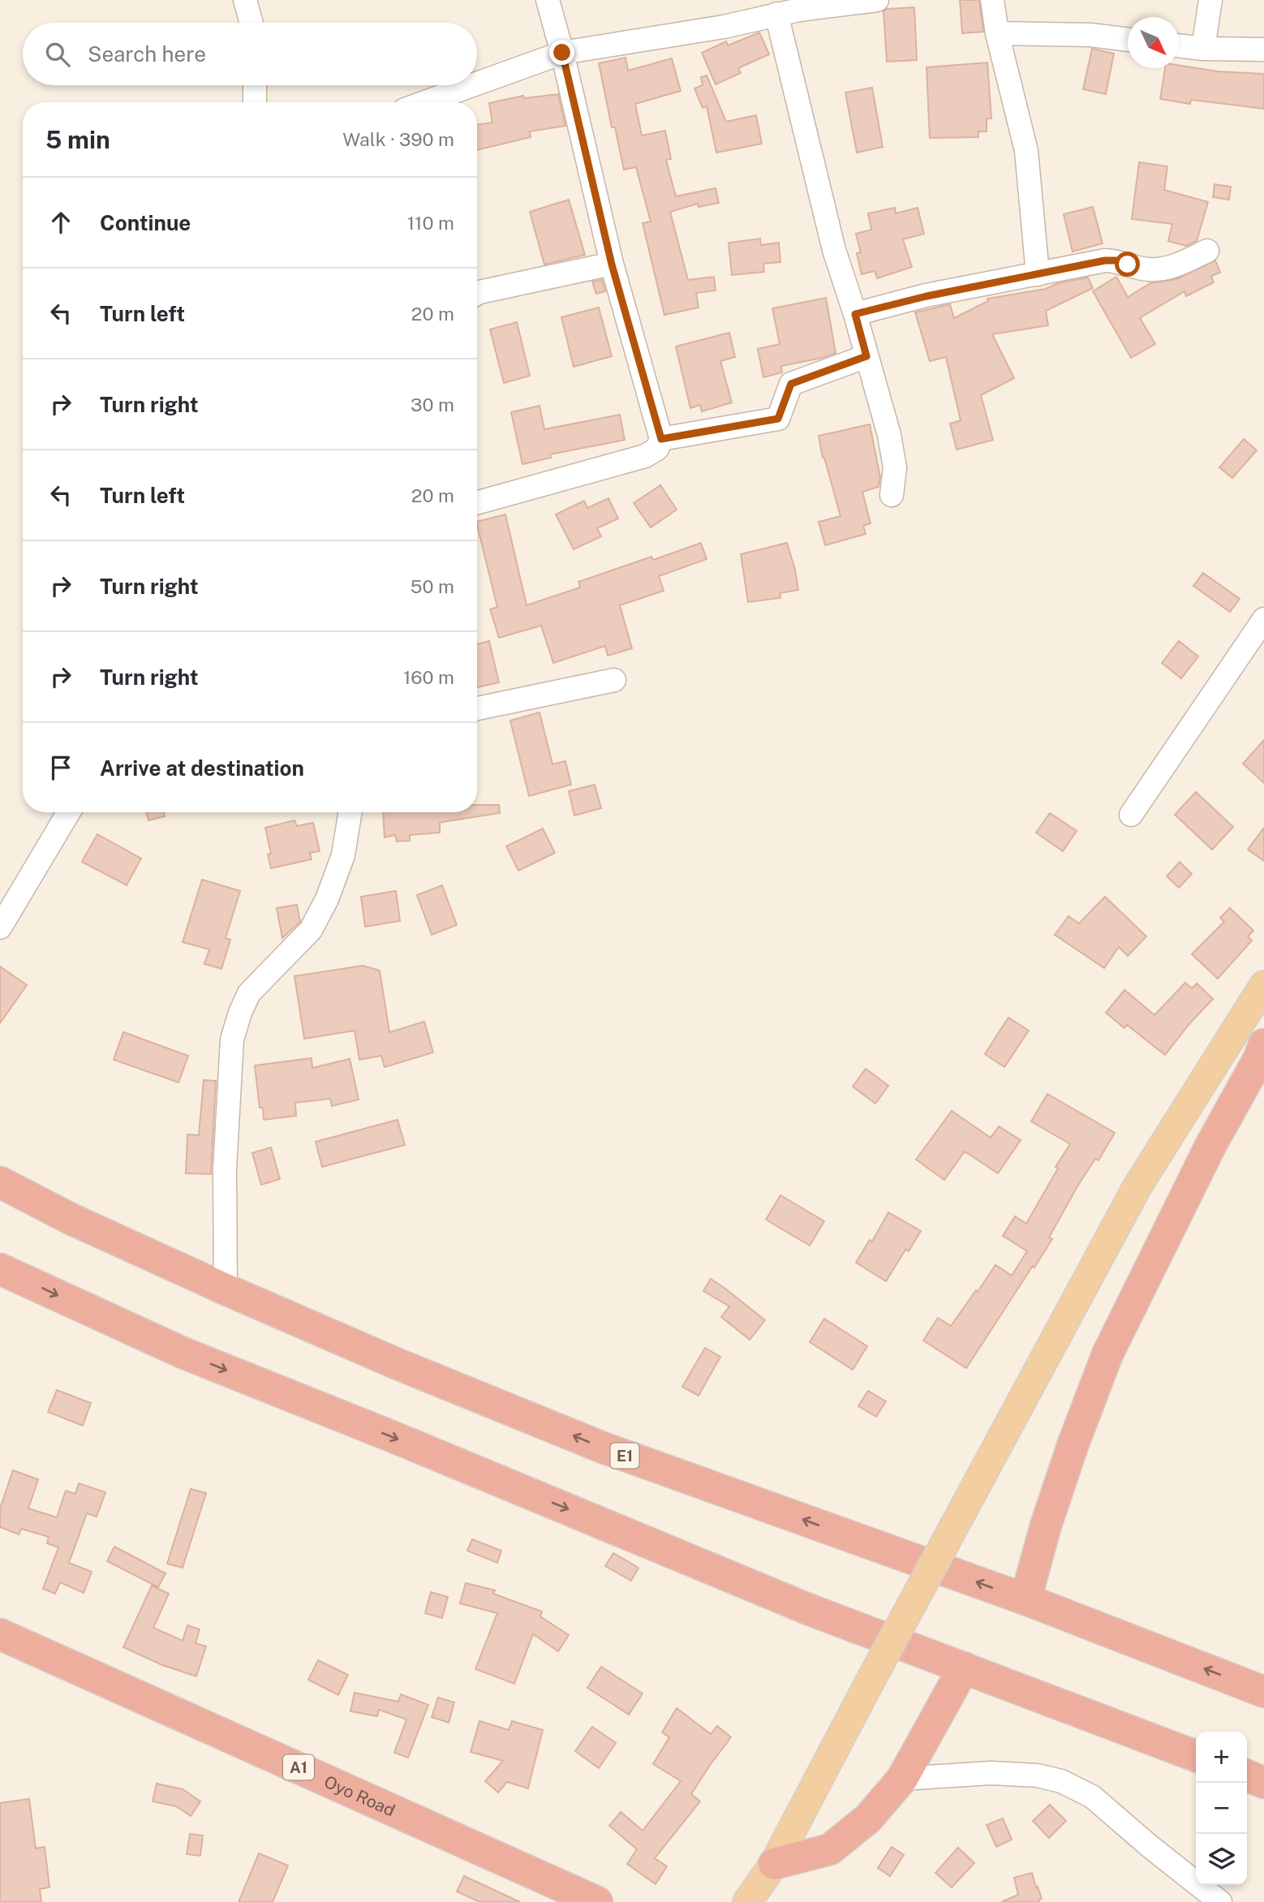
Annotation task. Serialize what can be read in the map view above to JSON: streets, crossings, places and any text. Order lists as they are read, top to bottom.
{
  "streets": {
    "highway": ["E1", "A1", "Oyo Road"]
  },
  "north": "bottom right",
  "page": {
    "search": "Search here",
    "heading": ["5 min", "Walk · 390 m"],
    "list": [
      ["Continue", "110 m"],
      ["Turn left", "20 m"],
      ["Turn right", "30 m"],
      ["Turn left", "20 m"],
      ["Turn right", "50 m"],
      ["Turn right", "160 m"],
      "Arrive at destination"
    ],
    "map_buttons": ["+", "−"]
  }
}
